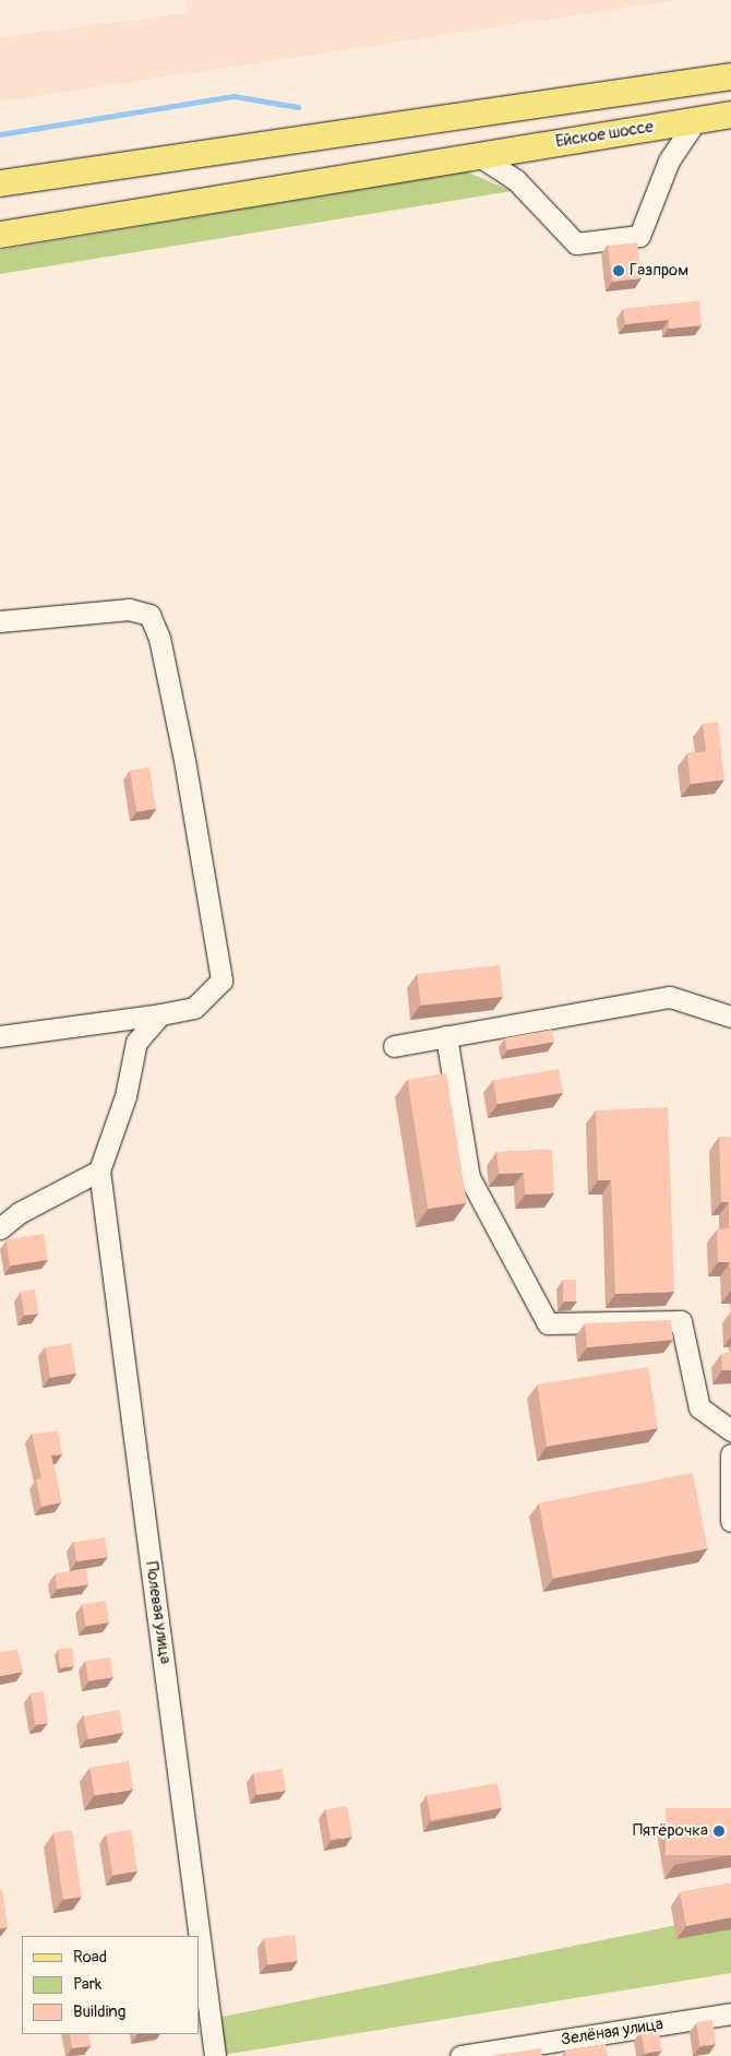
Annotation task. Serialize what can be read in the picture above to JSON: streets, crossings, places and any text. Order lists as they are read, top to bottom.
{
  "streets": {
    "main road": ["Ейское шоссе"],
    "street": ["Полевая улица", "Зелёная улица"]
  },
  "places": ["Газпром", "Пятёрочка"],
  "legend": ["Road", "Park", "Building"]
}
